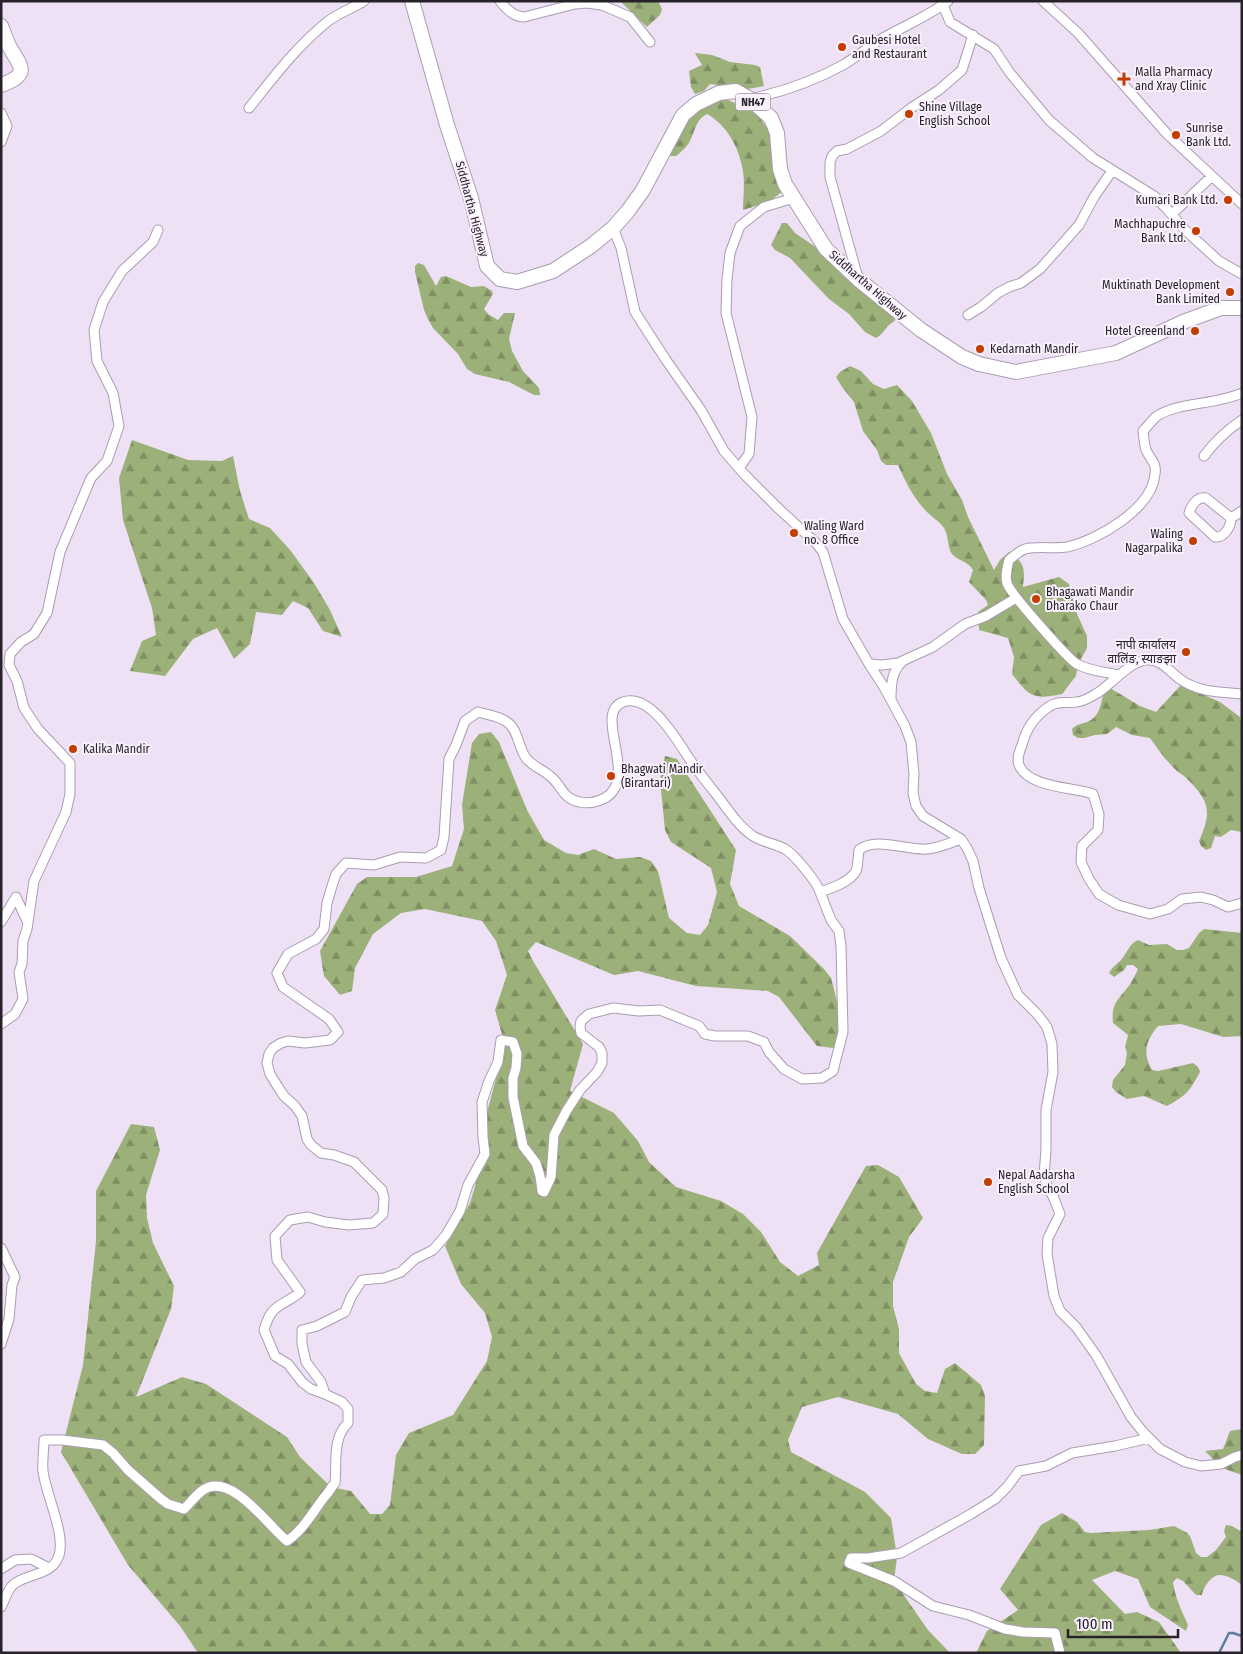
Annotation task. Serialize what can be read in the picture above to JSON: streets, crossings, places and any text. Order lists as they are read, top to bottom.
{
  "streets": {
    "highway": ["NH47", "Siddhartha Highway"]
  },
  "places": {
    "other": [
      "Gaubesi Hotel and Restaurant",
      "Shine Village English School",
      "Sunrise Bank Ltd.",
      "Kumari Bank Ltd.",
      "Machhapuchre Bank Ltd.",
      "Muktinath Development Bank Limited",
      "Hotel Greenland",
      "Kedarnath Mandir",
      "Waling Ward no. 8 Office",
      "Waling Nagarpalika",
      "Bhagawati Mandir Dharako Chaur",
      "नापी कार्यालय वालिंङ, स्याङझा",
      "Kalika Mandir",
      "Bhagwati Mandir (Birantari)",
      "Nepal Aadarsha English School"
    ],
    "health": ["Malla Pharmacy and Xray Clinic"]
  },
  "scale_bar": "100 m"
}
